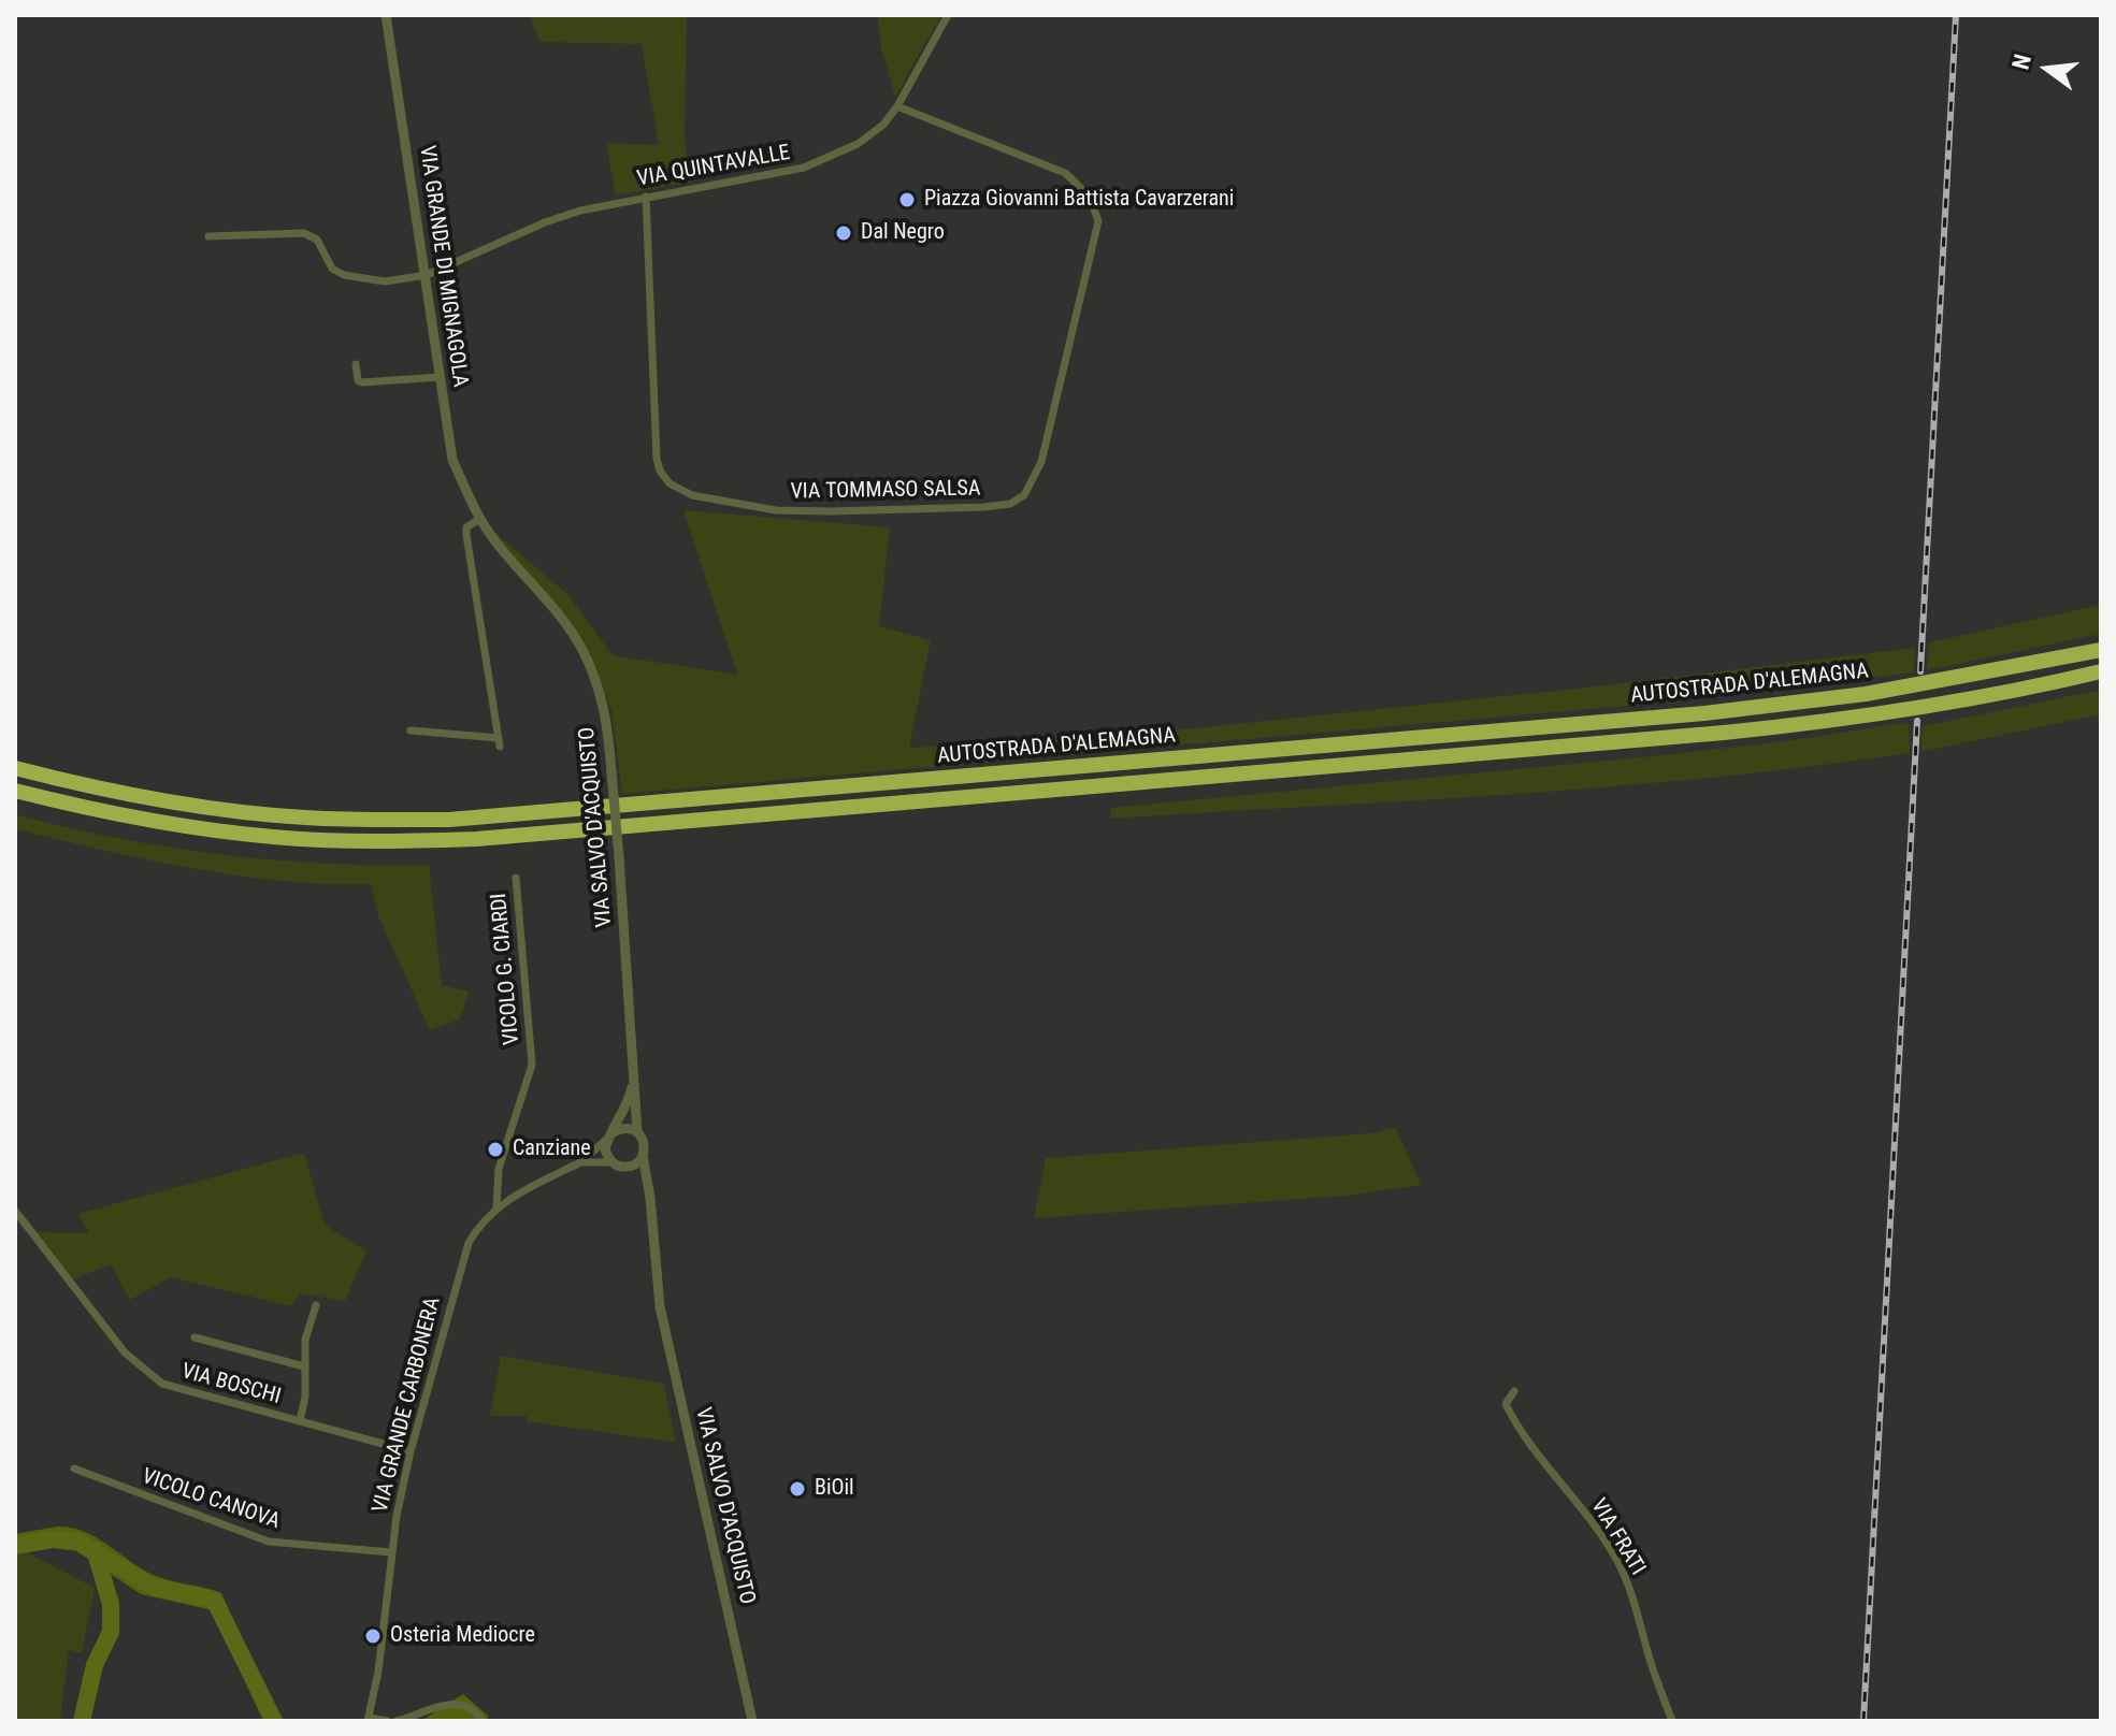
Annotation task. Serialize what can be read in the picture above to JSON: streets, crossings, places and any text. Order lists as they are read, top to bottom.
{
  "streets": {
    "highway": ["AUTOSTRADA D'ALEMAGNA"],
    "street": [
      "VIA QUINTAVALLE",
      "VIA GRANDE DI MIGNAGOLA",
      "VIA TOMMASO SALSA",
      "VIA SALVO D'ACQUISTO",
      "VICOLO G. CIARDI",
      "VIA BOSCHI",
      "VIA GRANDE CARBONERA",
      "VICOLO CANOVA",
      "VIA FRATI"
    ]
  },
  "crossings": [
    ["VIA QUINTAVALLE", "VIA GRANDE DI MIGNAGOLA"],
    ["VIA QUINTAVALLE", "VIA TOMMASO SALSA"],
    ["VIA GRANDE DI MIGNAGOLA", "VIA SALVO D'ACQUISTO"],
    ["VIA SALVO D'ACQUISTO", "VIA GRANDE CARBONERA"],
    ["VICOLO G. CIARDI", "VIA GRANDE CARBONERA"],
    ["VIA BOSCHI", "VIA GRANDE CARBONERA"],
    ["VIA GRANDE CARBONERA", "VICOLO CANOVA"]
  ],
  "places": [
    "Piazza Giovanni Battista Cavarzerani",
    "Dal Negro",
    "Canziane",
    "BiOil",
    "Osteria Mediocre"
  ],
  "north": "left"
}
